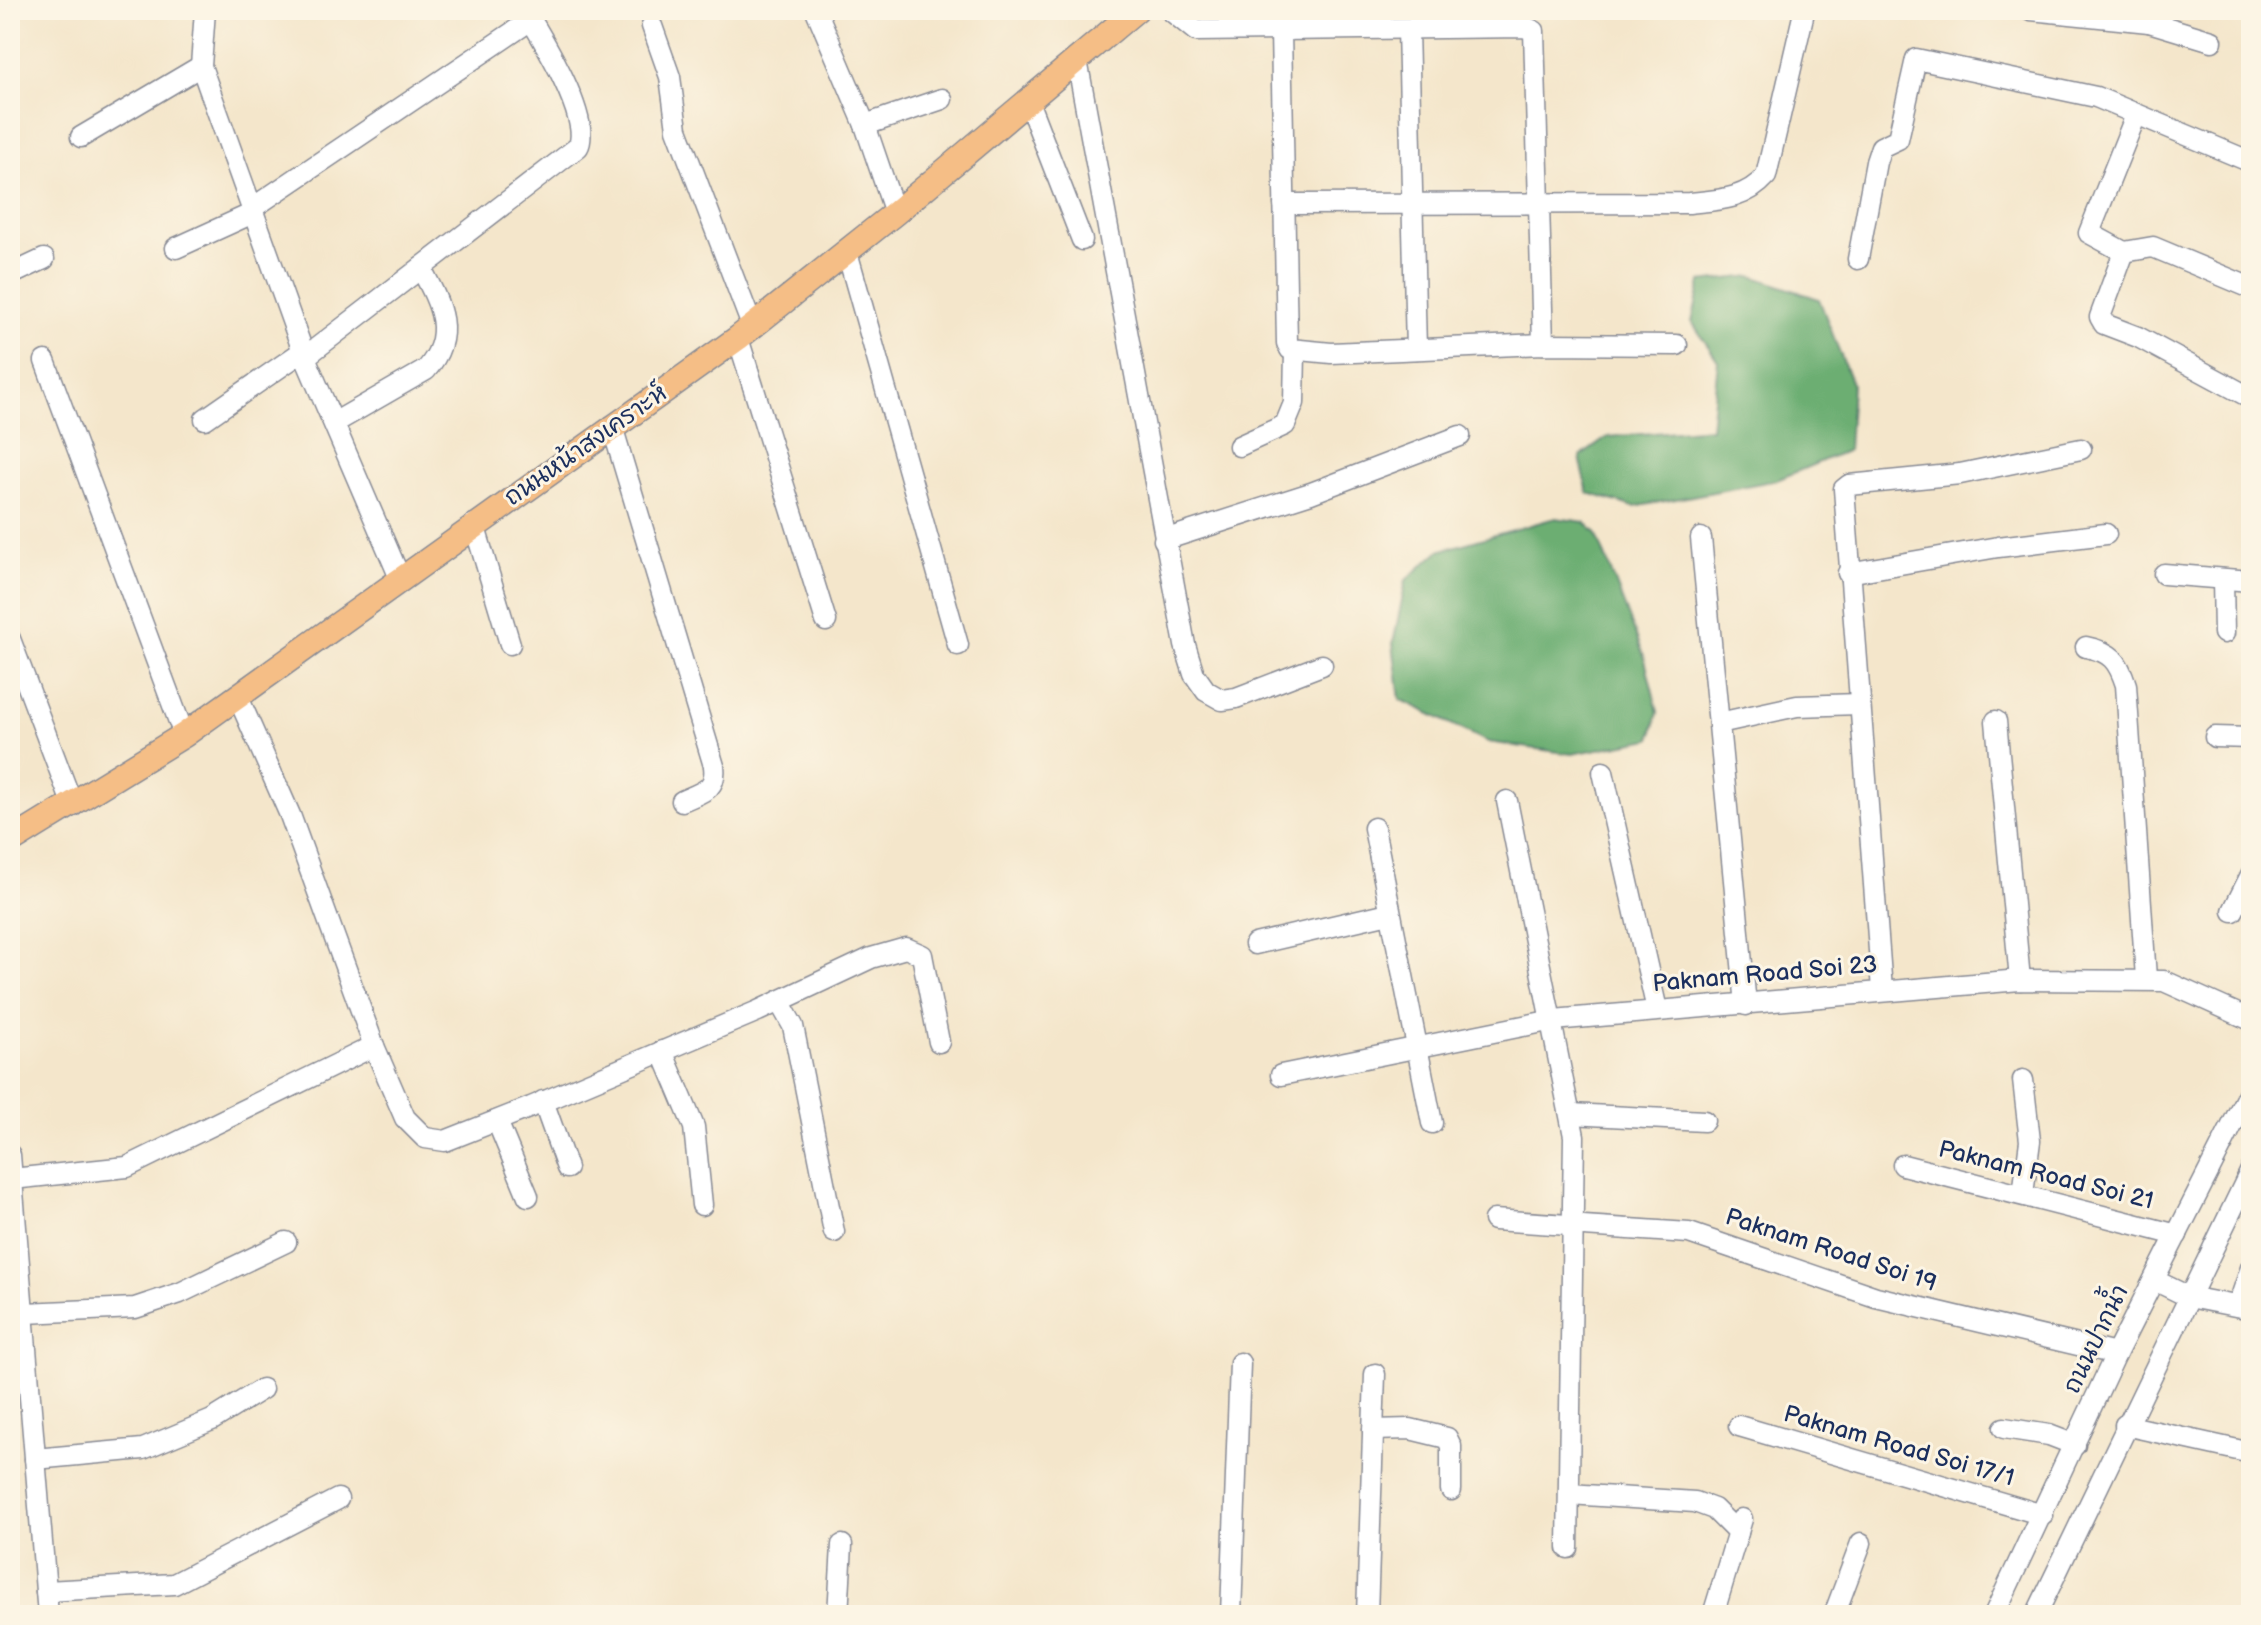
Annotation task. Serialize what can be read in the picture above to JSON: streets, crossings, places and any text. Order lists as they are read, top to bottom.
{
  "streets": {
    "main road": ["ถนนหน้าสงเคราะห์"],
    "street": [
      "Paknam Road Soi 23",
      "Paknam Road Soi 21",
      "Paknam Road Soi 19",
      "ถนนปากน้ำ",
      "Paknam Road Soi 17/1"
    ]
  },
  "crossings": [
    ["Paknam Road Soi 21", "ถนนปากน้ำ"],
    ["Paknam Road Soi 19", "ถนนปากน้ำ"],
    ["ถนนปากน้ำ", "Paknam Road Soi 17/1"]
  ]
}
